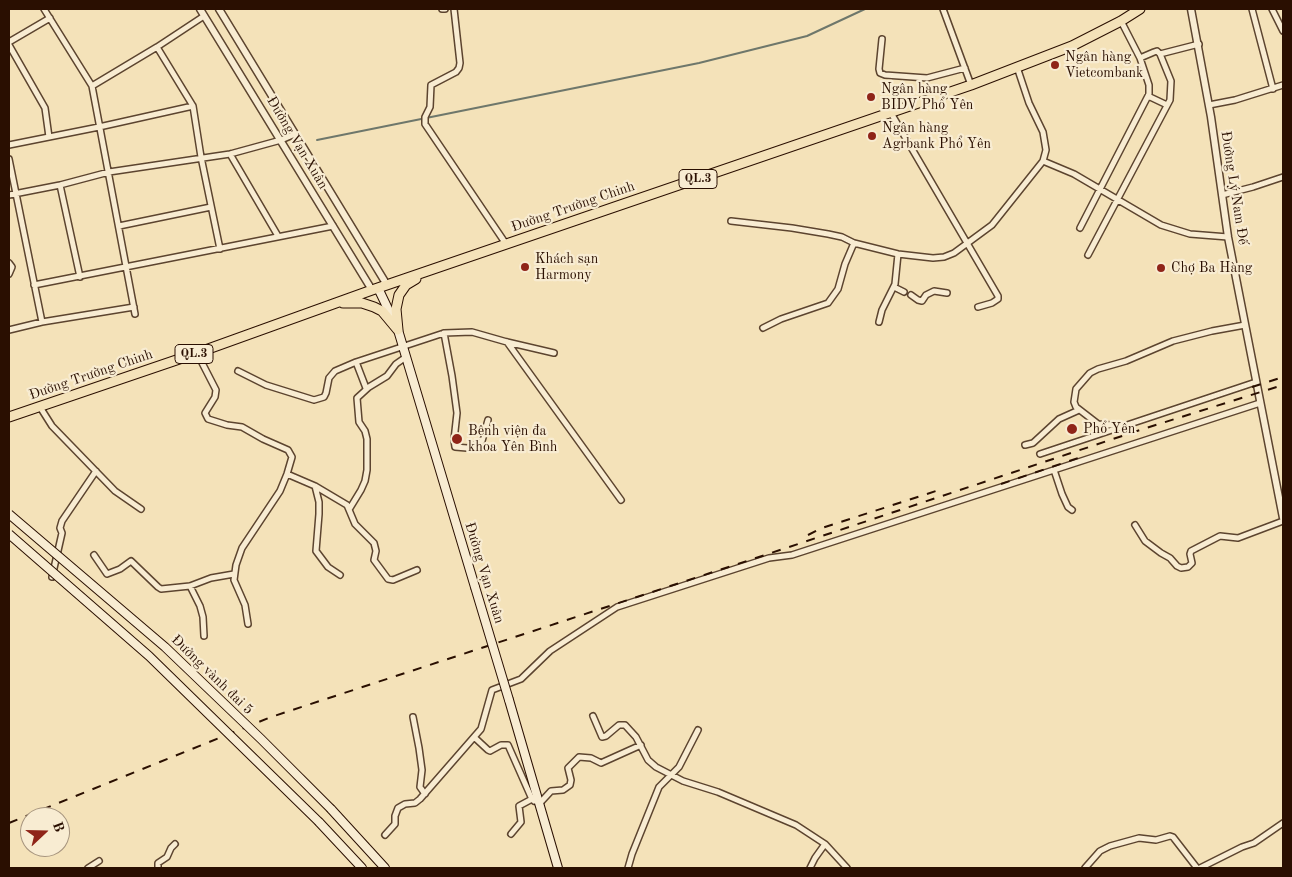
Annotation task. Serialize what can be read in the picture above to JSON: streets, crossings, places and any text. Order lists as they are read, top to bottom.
{
  "streets": {
    "highway": ["QL.3", "Đường Trường Chinh"],
    "main road": ["Đường Vạn Xuân", "Đường vành đai 5"],
    "street": ["Đường Lý Nam Đế"]
  },
  "crossings": [
    ["Đường Vạn Xuân", "Đường Trường Chinh"]
  ],
  "places": [
    "Ngân hàng Vietcombank",
    "Ngân hàng BIDV Phổ Yên",
    "Ngân hàng Agrbank Phổ Yên",
    "Khách sạn Harmony",
    "Chợ Ba Hàng",
    "Phổ Yên",
    "Bệnh viện đa khoa Yên Bình"
  ],
  "north": "right"
}
